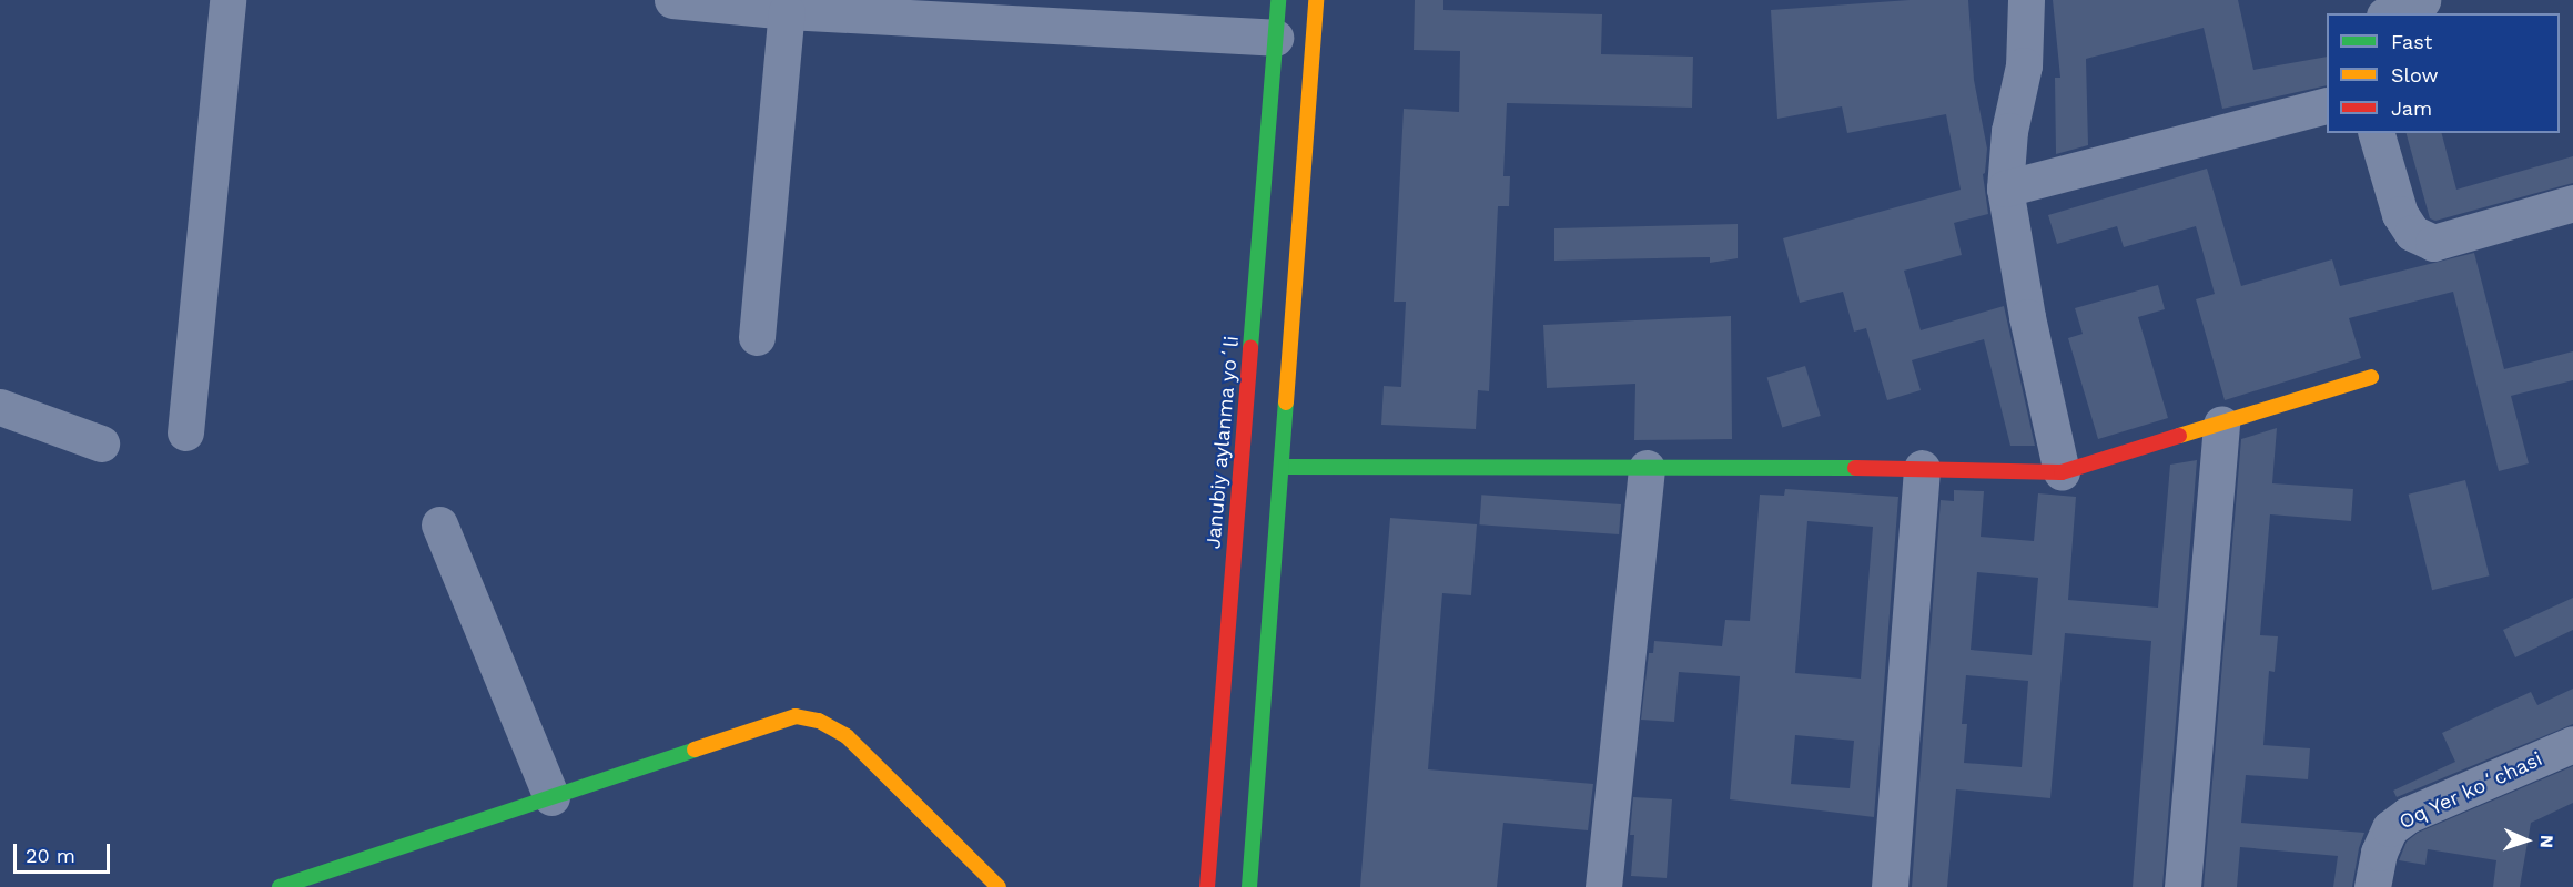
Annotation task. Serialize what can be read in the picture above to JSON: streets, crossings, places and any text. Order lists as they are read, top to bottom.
{
  "streets": {
    "main road": ["Janubiy aylanma yoʻli"],
    "street": ["Oq Yer koʻchasi"]
  },
  "legend": ["Fast", "Slow", "Jam"],
  "scale_bar": "20 m",
  "north": "right"
}
